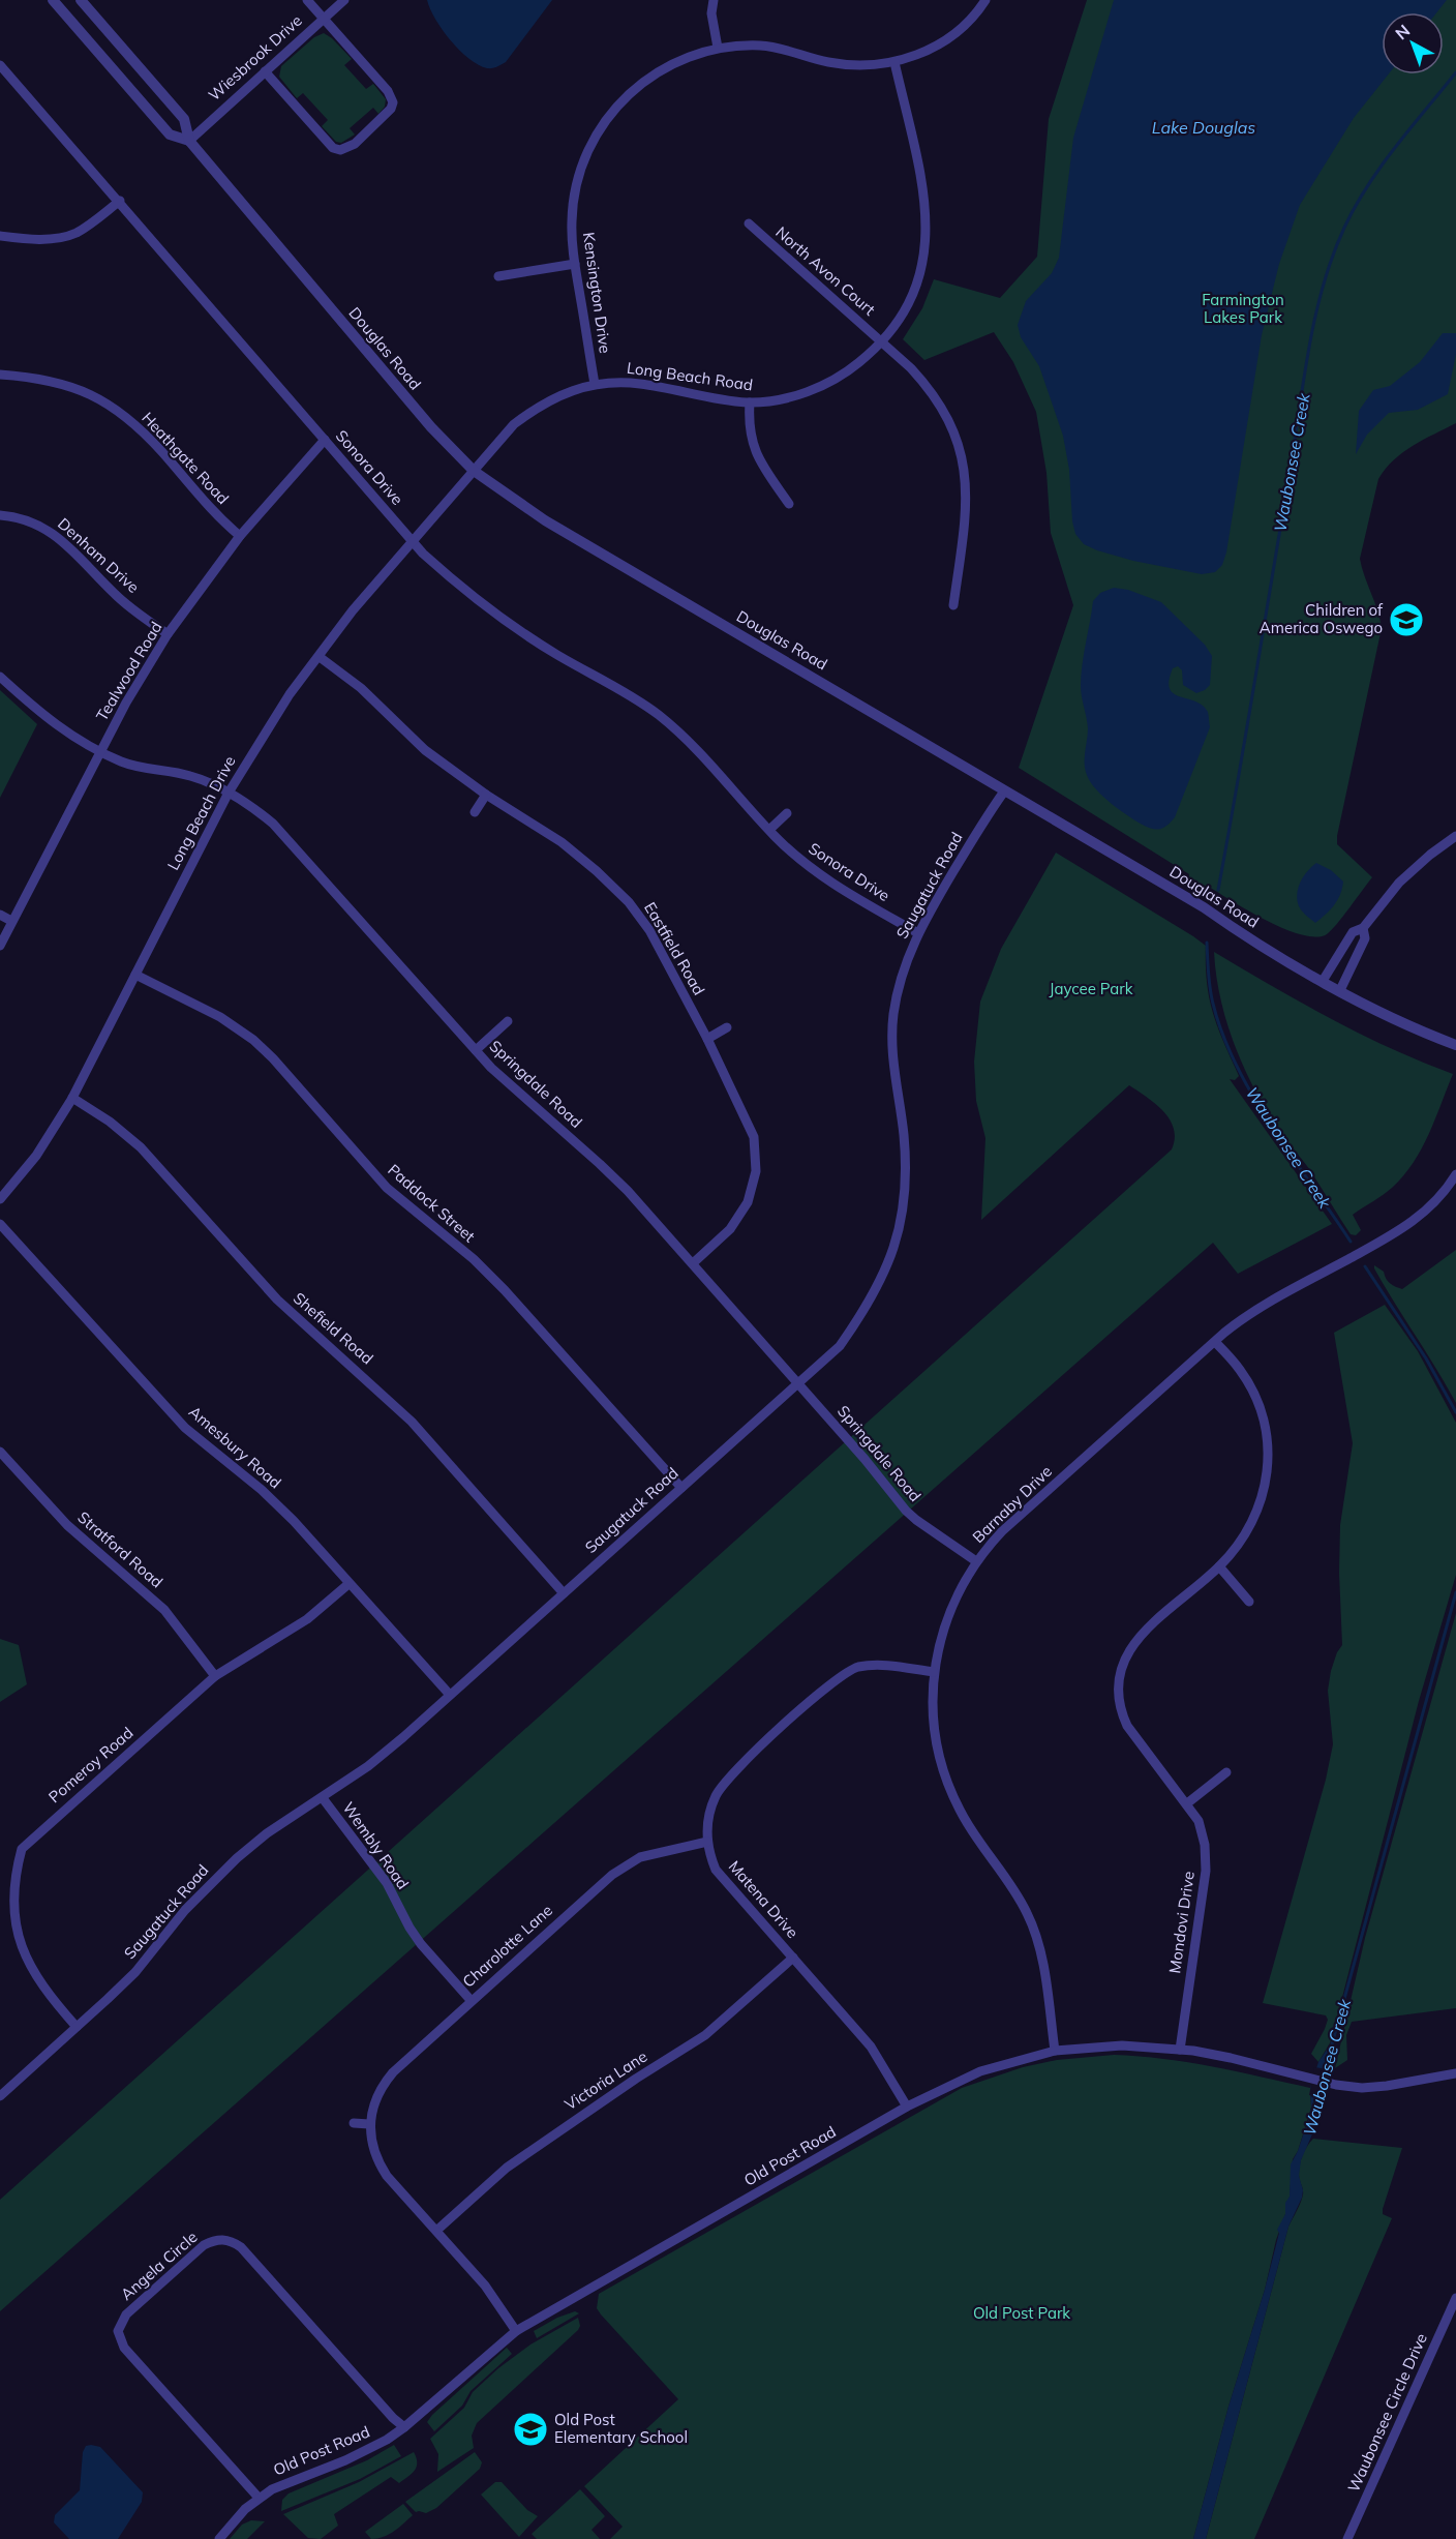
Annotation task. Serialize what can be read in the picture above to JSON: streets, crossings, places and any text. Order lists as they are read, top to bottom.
{
  "streets": {
    "street": [
      "Wiesbrook Drive",
      "North Avon Court",
      "Kensington Drive",
      "Douglas Road",
      "Long Beach Road",
      "Heathgate Road",
      "Sonora Drive",
      "Denham Drive",
      "Tealwood Road",
      "Long Beach Drive",
      "Saugatuck Road",
      "Eastfield Road",
      "Springdale Road",
      "Paddock Street",
      "Shefield Road",
      "Amesbury Road",
      "Barnaby Drive",
      "Stratford Road",
      "Pomeroy Road",
      "Wembly Road",
      "Matena Drive",
      "Mondovi Drive",
      "Charolotte Lane",
      "Victoria Lane",
      "Old Post Road",
      "Angela Circle",
      "Waubonsee Circle Drive"
    ]
  },
  "crossings": [
    ["Wiesbrook Drive", "Douglas Road"],
    ["North Avon Court", "Long Beach Road"],
    ["Kensington Drive", "Long Beach Road"],
    ["Douglas Road", "Long Beach Road"],
    ["Douglas Road", "Long Beach Drive"],
    ["Douglas Road", "Saugatuck Road"],
    ["Long Beach Road", "Long Beach Drive"],
    ["Heathgate Road", "Tealwood Road"],
    ["Sonora Drive", "Tealwood Road"],
    ["Sonora Drive", "Long Beach Drive"],
    ["Sonora Drive", "Saugatuck Road"],
    ["Denham Drive", "Tealwood Road"],
    ["Tealwood Road", "Springdale Road"],
    ["Long Beach Drive", "Eastfield Road"],
    ["Long Beach Drive", "Springdale Road"],
    ["Long Beach Drive", "Paddock Street"],
    ["Long Beach Drive", "Shefield Road"],
    ["Saugatuck Road", "Springdale Road"],
    ["Saugatuck Road", "Paddock Street"],
    ["Saugatuck Road", "Shefield Road"],
    ["Saugatuck Road", "Amesbury Road"],
    ["Saugatuck Road", "Wembly Road"],
    ["Eastfield Road", "Springdale Road"],
    ["Springdale Road", "Barnaby Drive"],
    ["Amesbury Road", "Pomeroy Road"],
    ["Barnaby Drive", "Matena Drive"],
    ["Barnaby Drive", "Mondovi Drive"],
    ["Barnaby Drive", "Old Post Road"],
    ["Stratford Road", "Pomeroy Road"],
    ["Wembly Road", "Charolotte Lane"],
    ["Matena Drive", "Charolotte Lane"],
    ["Matena Drive", "Victoria Lane"],
    ["Matena Drive", "Old Post Road"],
    ["Mondovi Drive", "Old Post Road"],
    ["Charolotte Lane", "Victoria Lane"],
    ["Charolotte Lane", "Old Post Road"],
    ["Old Post Road", "Angela Circle"]
  ],
  "water": ["Lake Douglas", "Waubonsee Creek"],
  "parks": ["Farmington Lakes Park", "Jaycee Park", "Old Post Park"],
  "places": {
    "school or university": ["Children of America Oswego", "Old Post Elementary School"]
  },
  "north": "top left"
}
